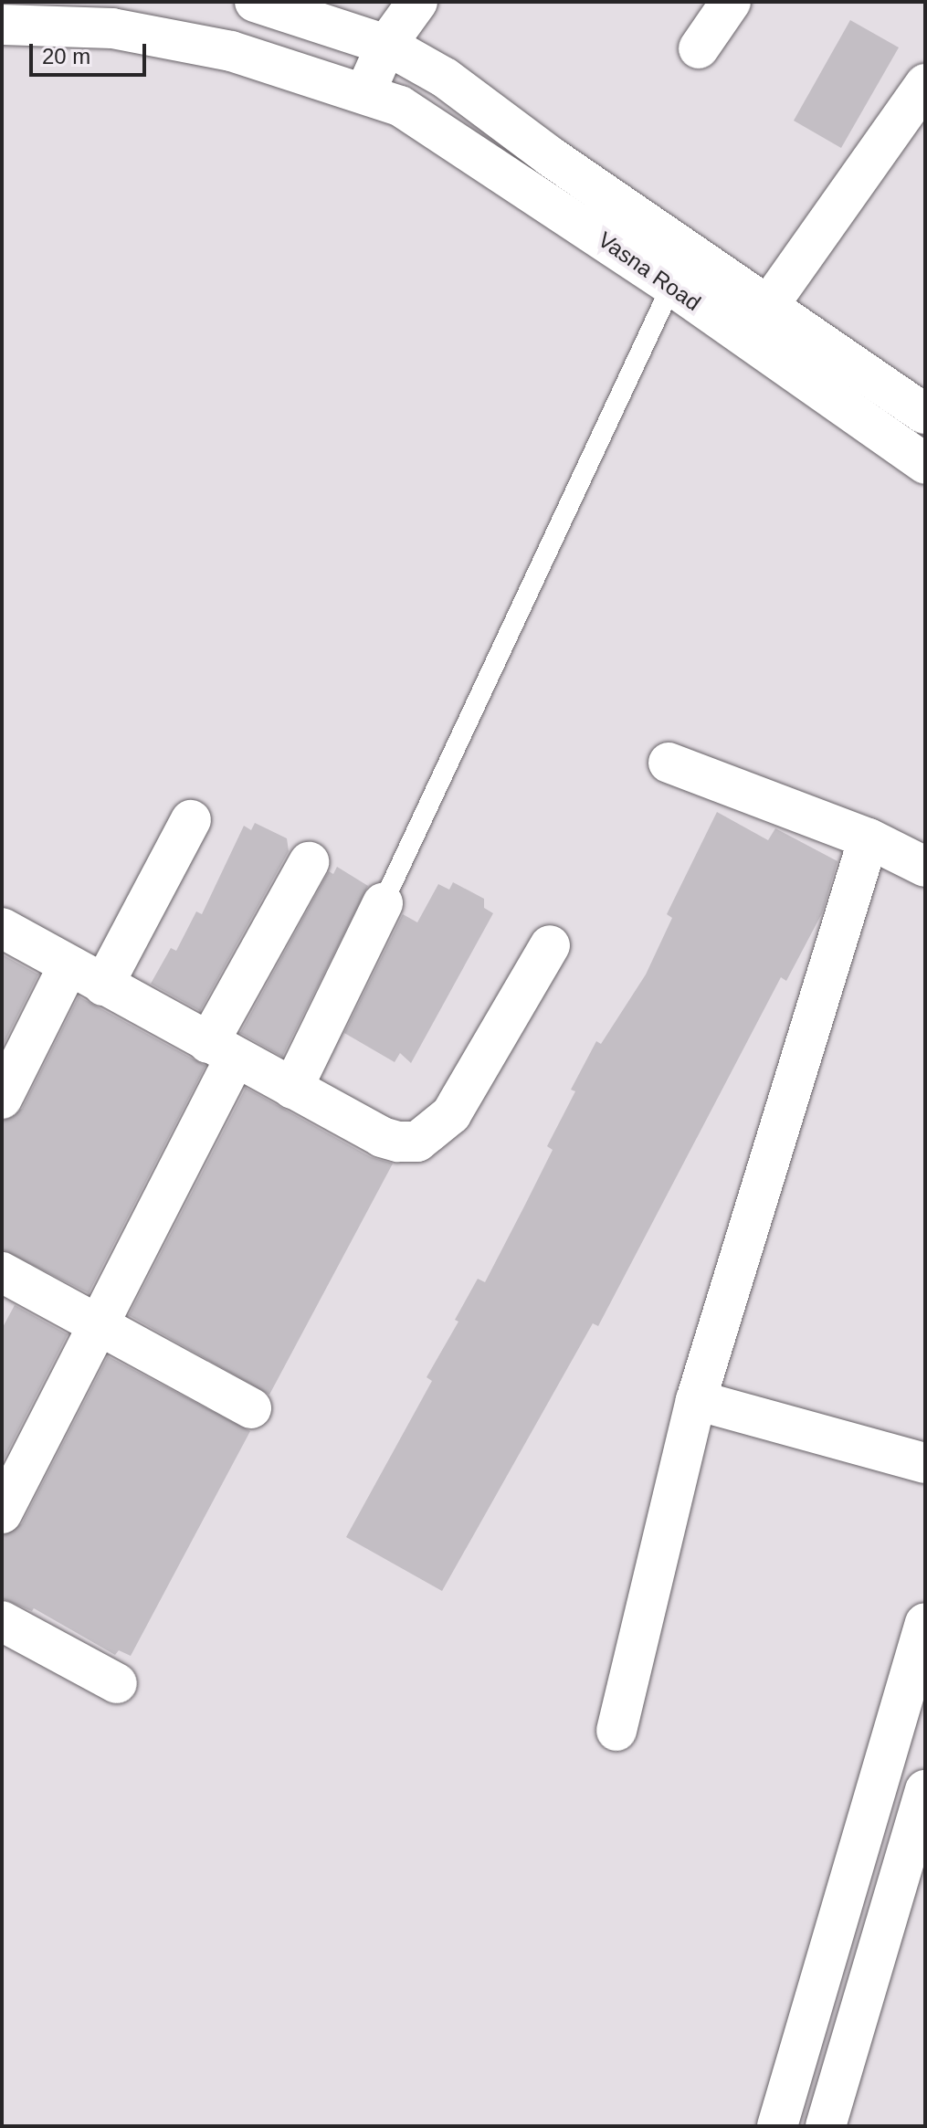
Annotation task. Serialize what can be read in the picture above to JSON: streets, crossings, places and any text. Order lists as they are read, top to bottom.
{
  "streets": {
    "street": ["Vasna Road"]
  },
  "scale_bar": "20 m"
}
